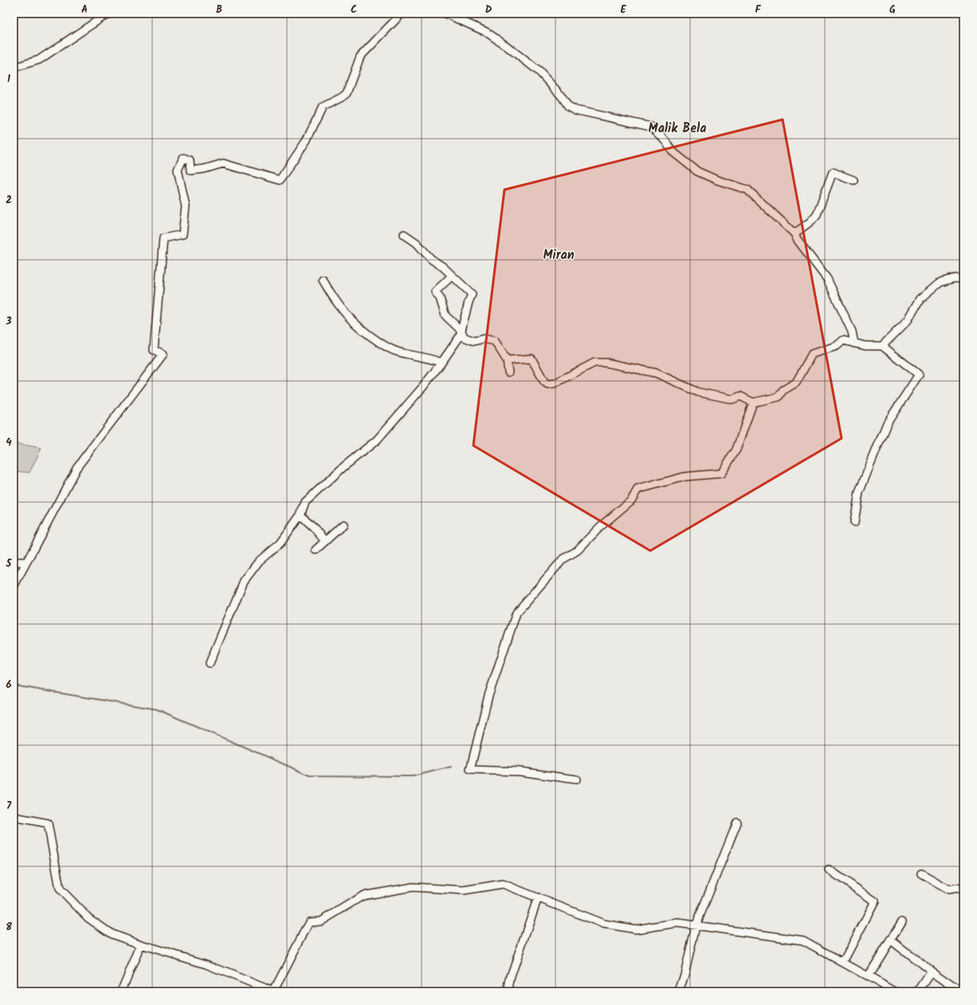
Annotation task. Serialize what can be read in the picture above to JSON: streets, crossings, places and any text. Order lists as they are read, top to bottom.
{
  "districts": ["Malik Bela", "Miran"],
  "grid": {
    "columns": [
      "A",
      "B",
      "C",
      "D",
      "E",
      "F",
      "G"
    ],
    "rows": [
      "1",
      "2",
      "3",
      "4",
      "5",
      "6",
      "7",
      "8"
    ]
  }
}
